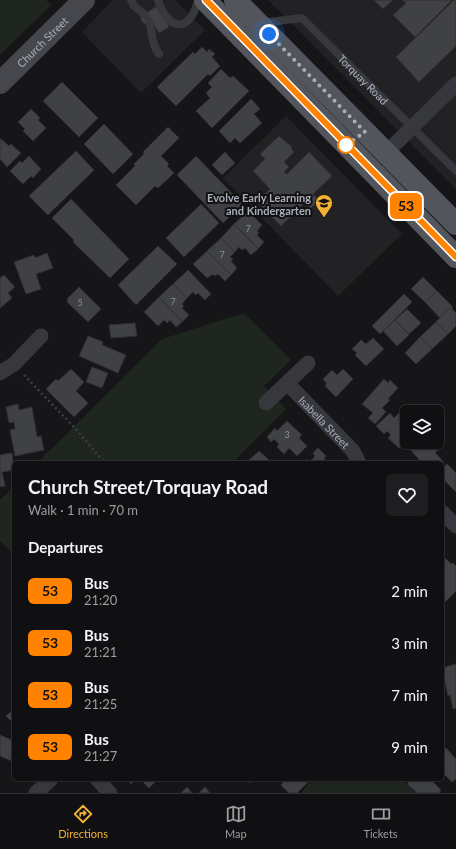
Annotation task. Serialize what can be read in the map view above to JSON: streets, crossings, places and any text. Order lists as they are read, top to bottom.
{
  "streets": {
    "street": ["Church Street", "Isabella Street"],
    "lane": ["Torquay Road"]
  },
  "places": {
    "school or university": ["Evolve Early Learning and Kindergarten"]
  },
  "lines": ["bus line 53"],
  "house_numbers": [
    "7",
    "7",
    "7",
    "5",
    "3"
  ],
  "page": {
    "on_map": "53",
    "heading": [
      ["Church Street/Torquay Road", "Walk · 1 min · 70 m"],
      "Departures"
    ],
    "list": [
      {
        "mark": "53",
        "name": "Bus",
        "note": "21:20",
        "value": "2 min"
      },
      {
        "mark": "53",
        "name": "Bus",
        "note": "21:21",
        "value": "3 min"
      },
      {
        "mark": "53",
        "name": "Bus",
        "note": "21:25",
        "value": "7 min"
      },
      {
        "mark": "53",
        "name": "Bus",
        "note": "21:27",
        "value": "9 min"
      }
    ],
    "tabs": ["Directions", "Map", "Tickets"]
  }
}
